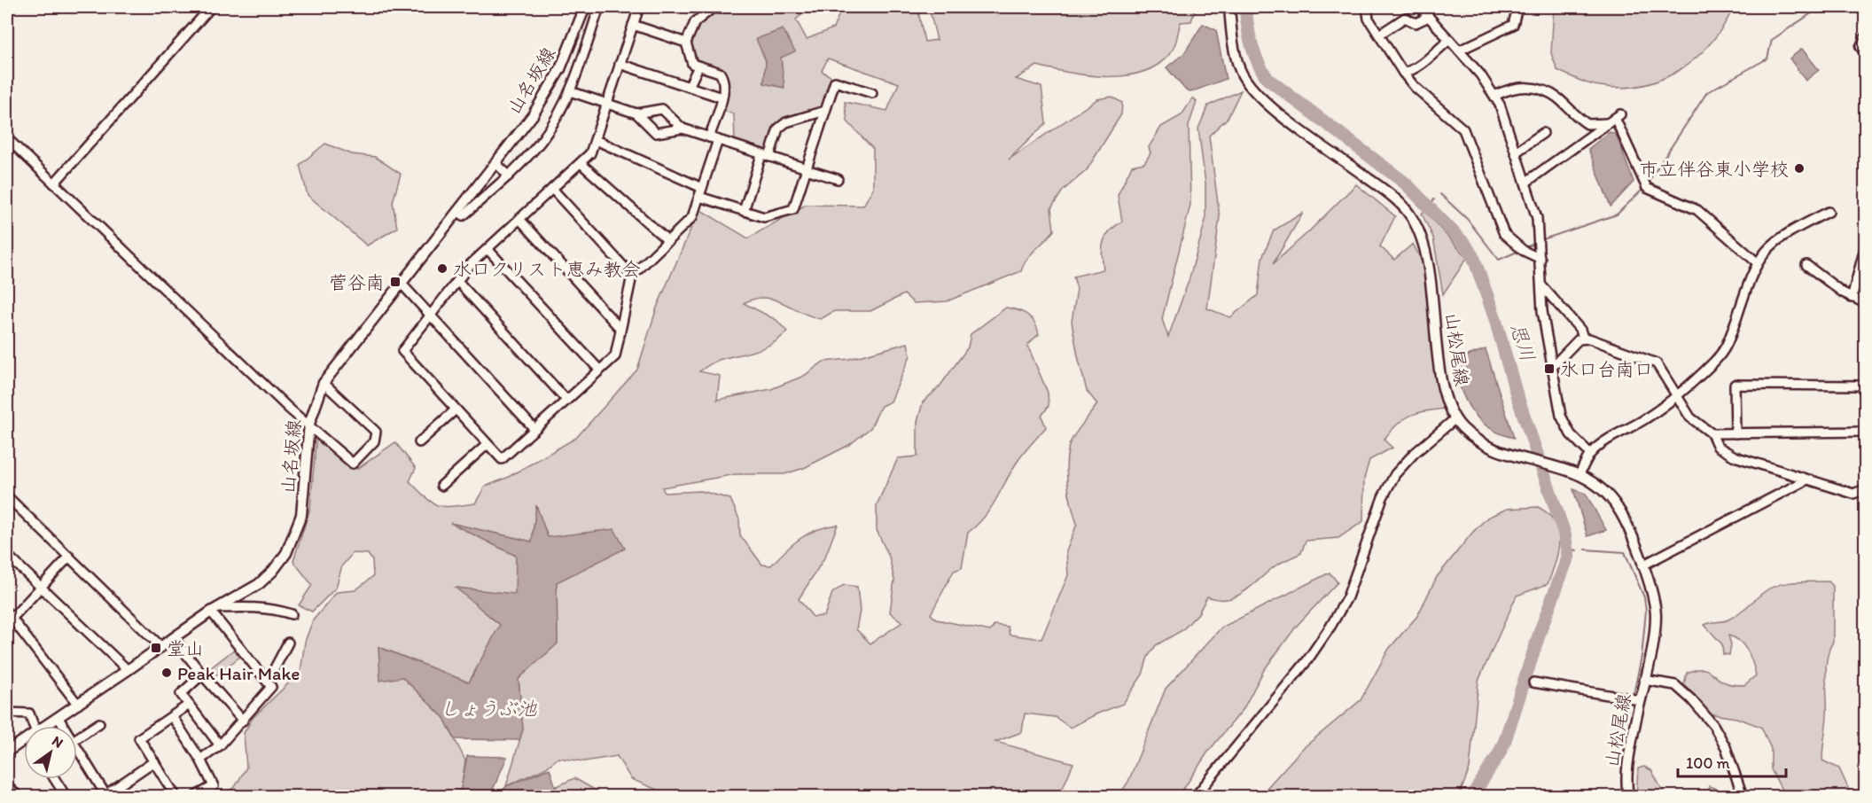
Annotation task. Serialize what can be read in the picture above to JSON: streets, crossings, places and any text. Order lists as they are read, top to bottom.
{
  "streets": {
    "main road": ["山名坂線", "山松尾線"]
  },
  "water": ["思川", "しょうぶ池"],
  "places": {
    "other": ["市立伴谷東小学校", "水口クリスト恵み教会", "Peak Hair Make"],
    "transit": ["菅谷南", "水口台南口", "堂山"]
  },
  "scale_bar": "100 m",
  "north": "top right"
}
